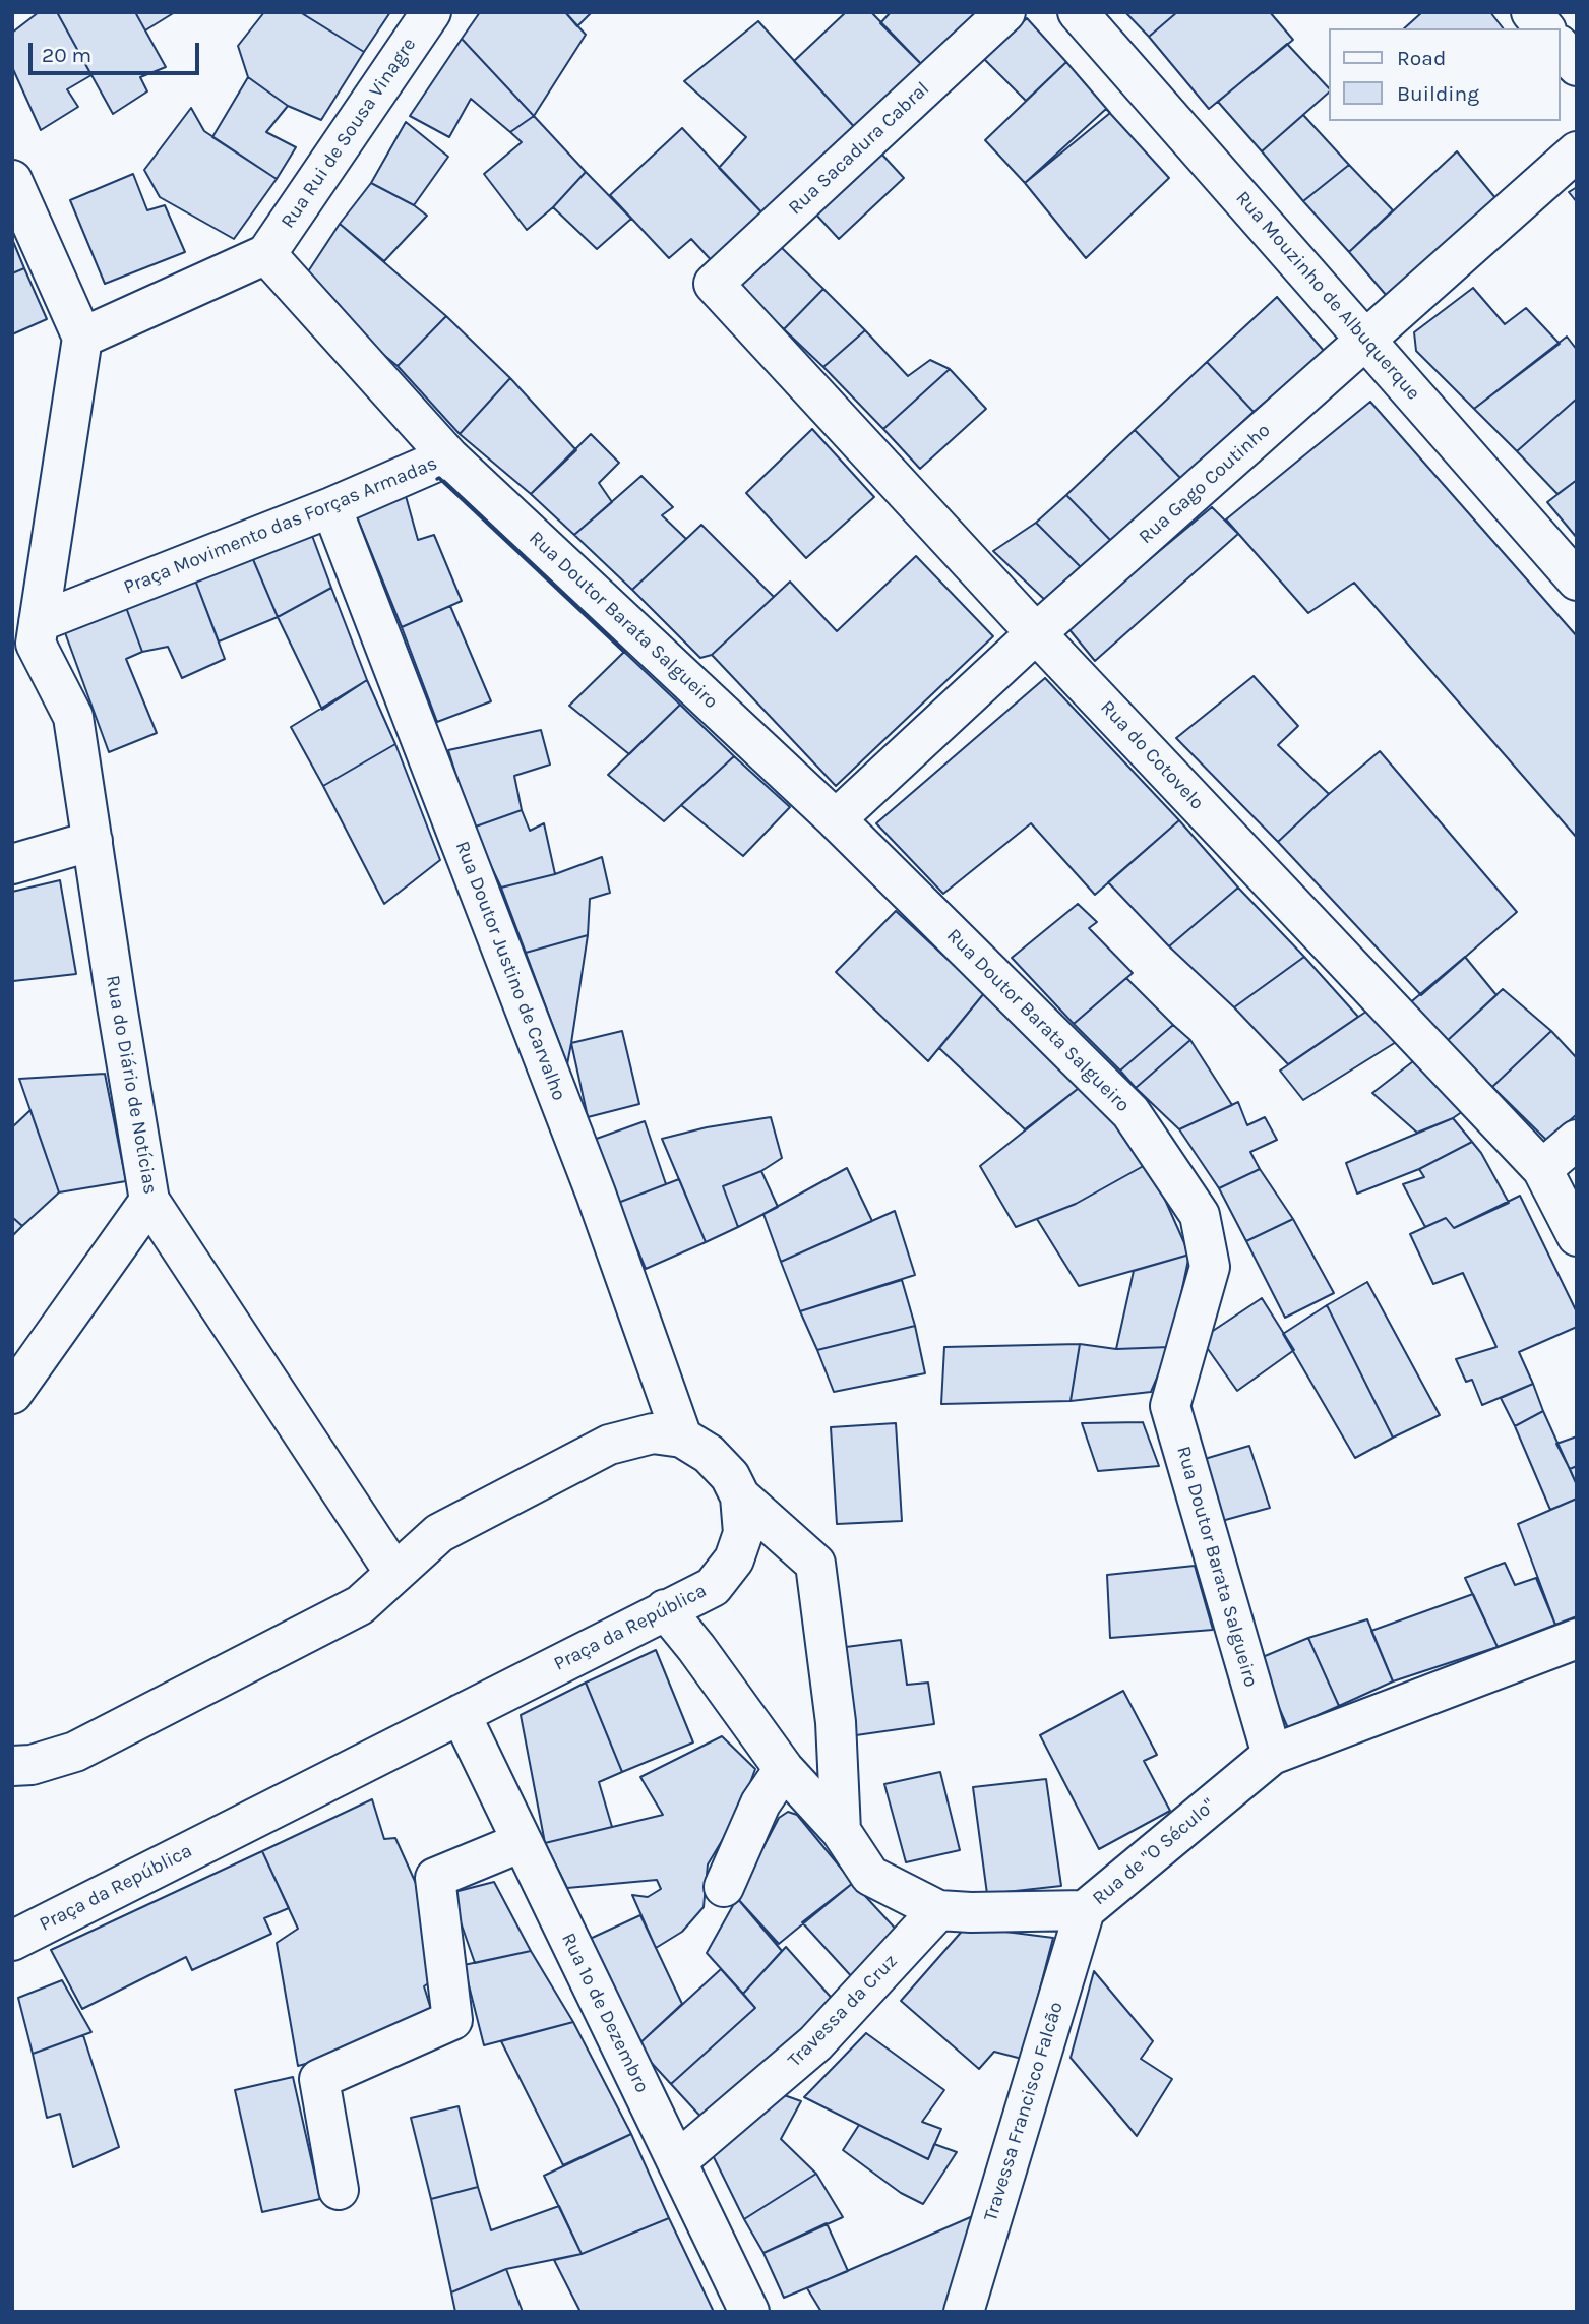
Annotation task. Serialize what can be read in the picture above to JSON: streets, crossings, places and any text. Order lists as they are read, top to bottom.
{
  "streets": {
    "street": [
      "Rua Rui de Sousa Vinagre",
      "Rua Sacadura Cabral",
      "Rua Mouzinho de Albuquerque",
      "Rua Gago Coutinho",
      "Praça Movimento das Forças Armadas",
      "Rua Doutor Barata Salgueiro",
      "Rua do Cotovelo",
      "Rua Doutor Justino de Carvalho",
      "Rua do Diário de Notícias",
      "Praça da República",
      "Rua de \"O Século\"",
      "Travessa da Cruz",
      "Rua 1º de Dezembro",
      "Travessa Francisco Falcão"
    ]
  },
  "crossings": [
    ["Rua Rui de Sousa Vinagre", "Praça Movimento das Forças Armadas"],
    ["Rua Sacadura Cabral", "Rua do Cotovelo"],
    ["Rua Mouzinho de Albuquerque", "Rua Gago Coutinho"],
    ["Rua Gago Coutinho", "Rua Doutor Barata Salgueiro"],
    ["Rua Gago Coutinho", "Rua do Cotovelo"],
    ["Praça Movimento das Forças Armadas", "Rua Doutor Barata Salgueiro"],
    ["Praça Movimento das Forças Armadas", "Rua Doutor Justino de Carvalho"],
    ["Praça Movimento das Forças Armadas", "Rua do Diário de Notícias"],
    ["Rua Doutor Barata Salgueiro", "Rua de \"O Século\""],
    ["Rua Doutor Justino de Carvalho", "Praça da República"],
    ["Rua do Diário de Notícias", "Praça da República"],
    ["Praça da República", "Rua de \"O Século\""],
    ["Praça da República", "Rua 1º de Dezembro"],
    ["Rua de \"O Século\"", "Travessa da Cruz"],
    ["Rua de \"O Século\"", "Travessa Francisco Falcão"],
    ["Travessa da Cruz", "Rua 1º de Dezembro"]
  ],
  "legend": ["Road", "Building"],
  "scale_bar": "20 m"
}
